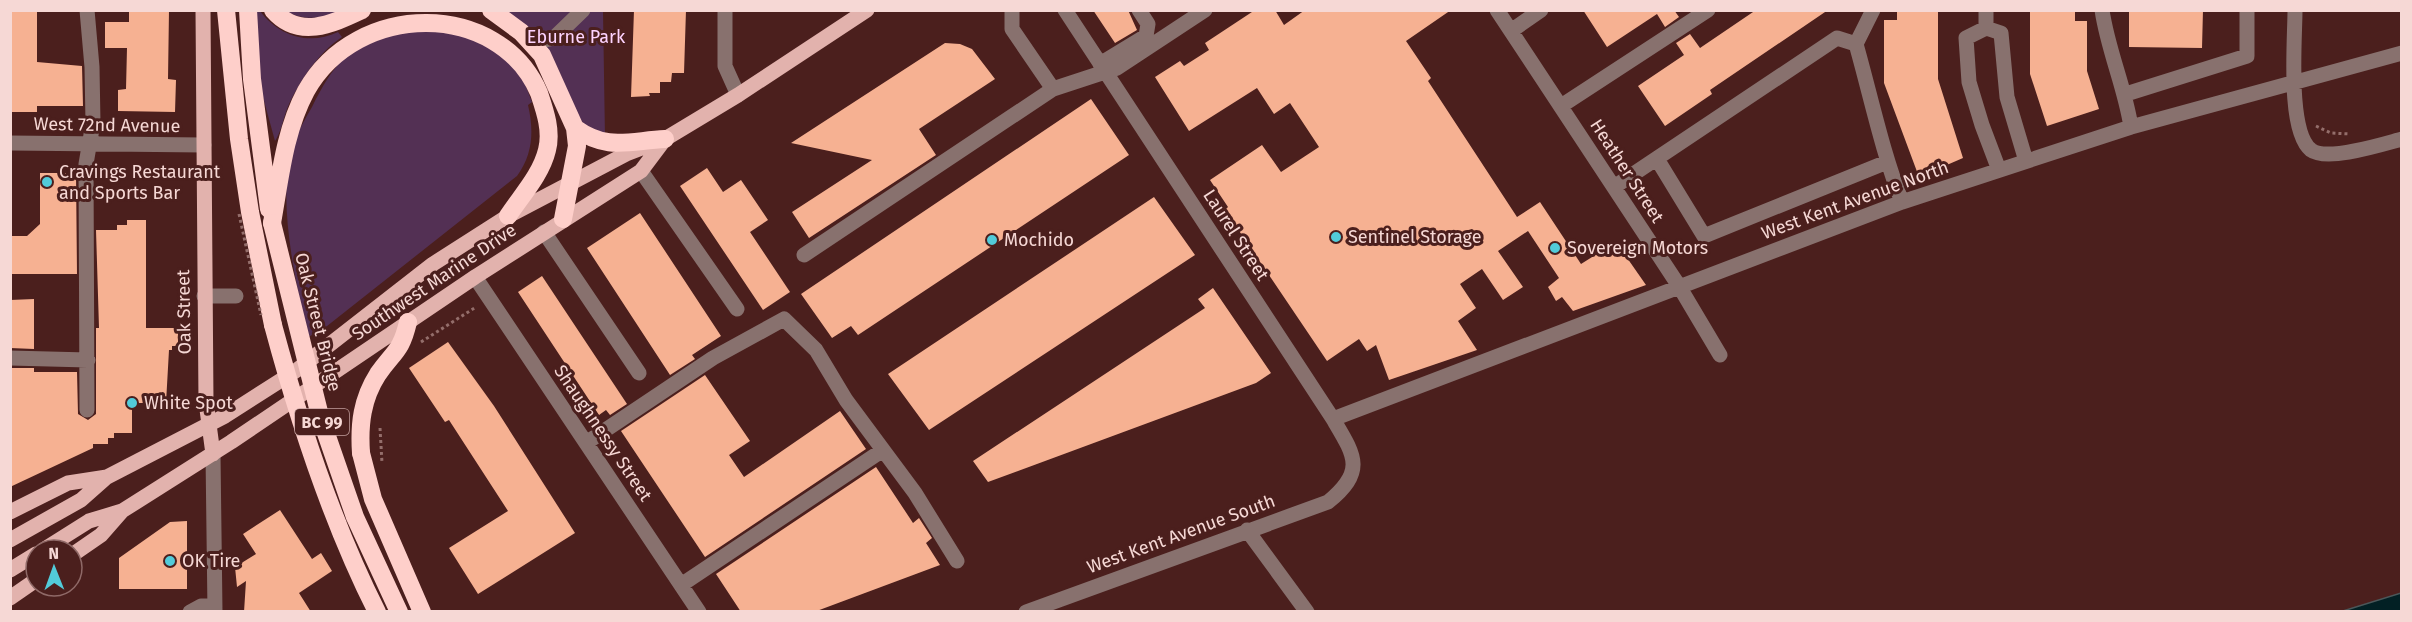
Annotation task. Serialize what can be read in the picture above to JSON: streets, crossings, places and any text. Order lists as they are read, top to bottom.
{
  "streets": {
    "highway": ["Oak Street Bridge", "BC 99"],
    "main road": ["Southwest Marine Drive", "Oak Street"],
    "street": [
      "West 72nd Avenue",
      "Heather Street",
      "West Kent Avenue North",
      "Laurel Street",
      "Shaughnessy Street",
      "West Kent Avenue South"
    ]
  },
  "crossings": [
    ["West 72nd Avenue", "Oak Street"],
    ["Heather Street", "West Kent Avenue North"],
    ["West Kent Avenue North", "Laurel Street"],
    ["Laurel Street", "West Kent Avenue South"],
    ["Southwest Marine Drive", "Oak Street"],
    ["Southwest Marine Drive", "Shaughnessy Street"],
    ["Oak Street Bridge", "BC 99"]
  ],
  "parks": ["Eburne Park"],
  "places": [
    "Cravings Restaurant and Sports Bar",
    "Sentinel Storage",
    "Mochido",
    "Sovereign Motors",
    "White Spot",
    "OK Tire"
  ],
  "north": "top"
}
